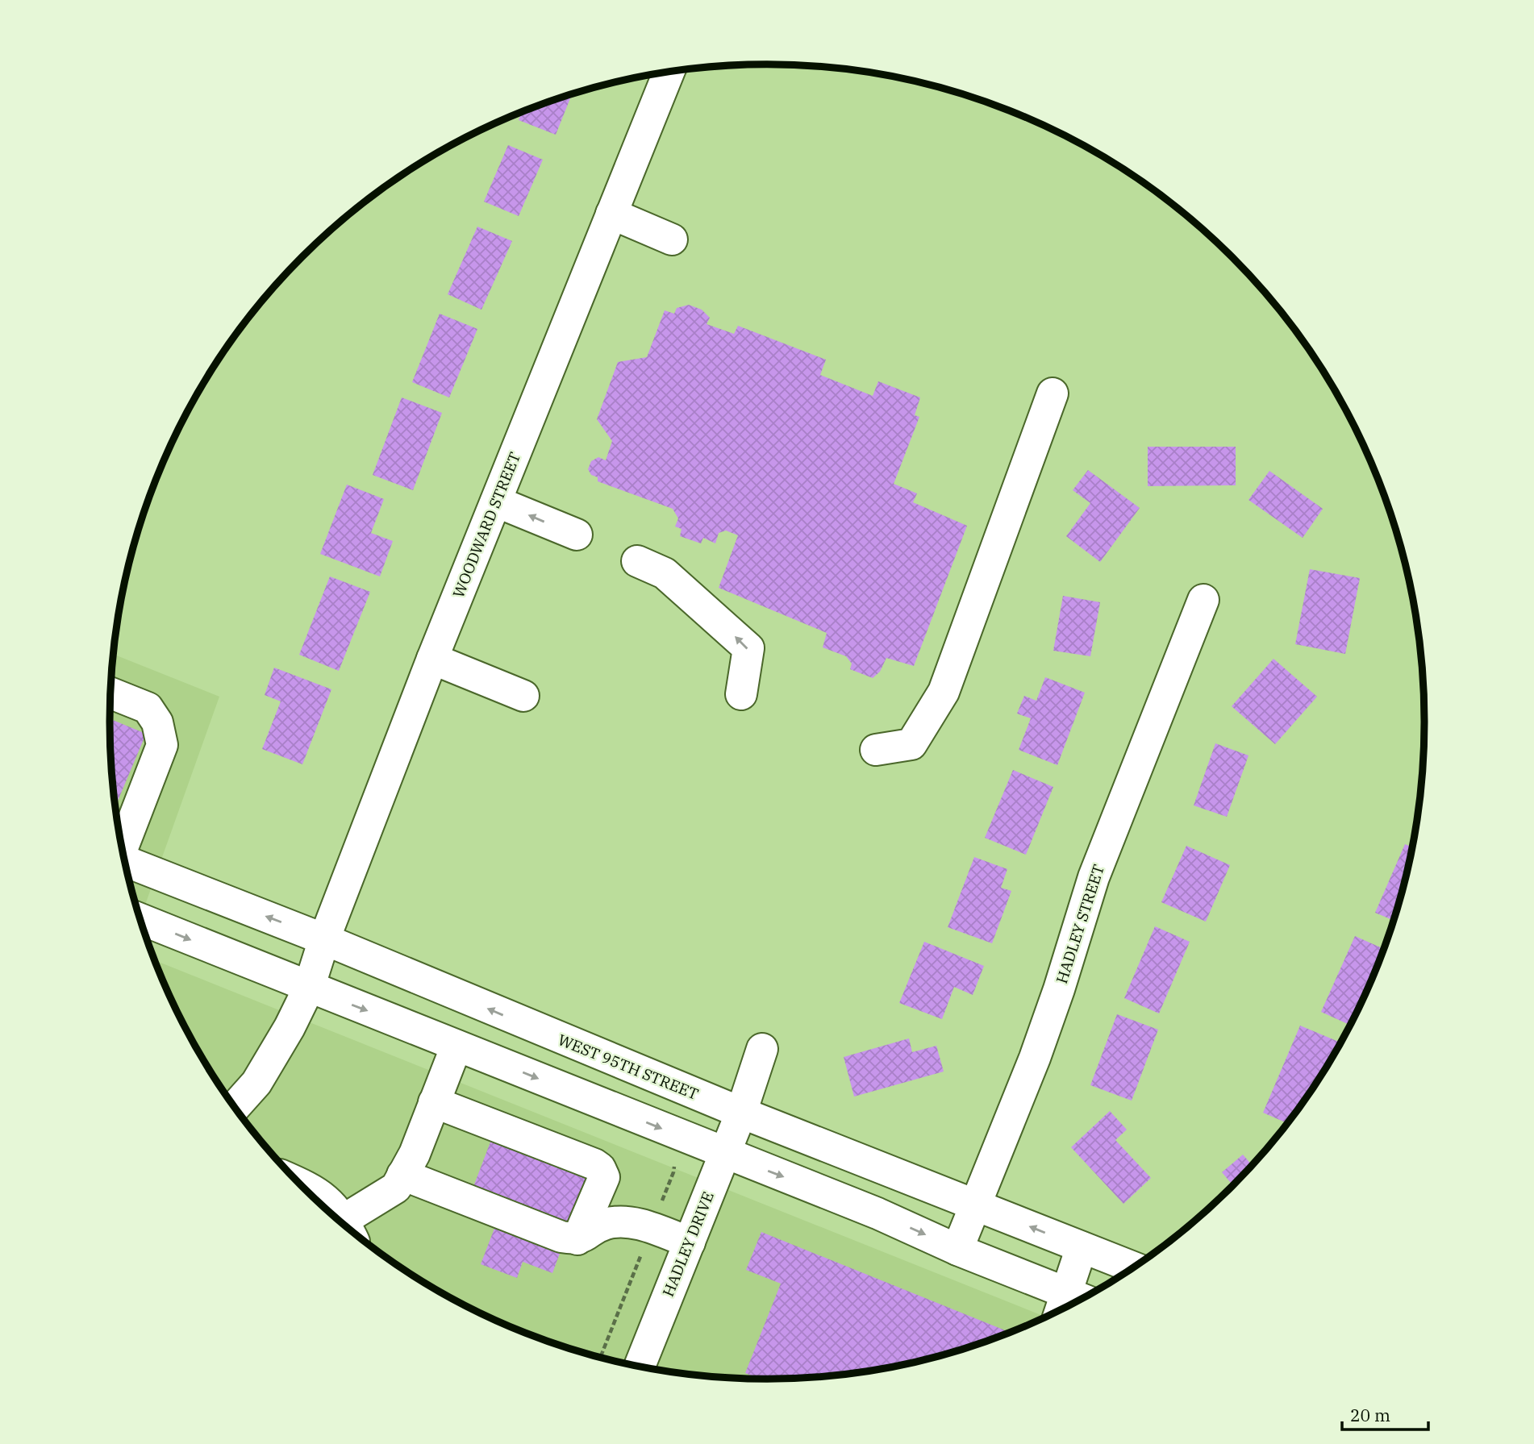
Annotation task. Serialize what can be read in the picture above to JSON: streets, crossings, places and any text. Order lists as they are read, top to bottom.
{
  "streets": {
    "main road": [
      "WOODWARD STREET",
      "HADLEY STREET",
      "WEST 95TH STREET",
      "HADLEY DRIVE"
    ]
  },
  "crossings": [
    ["WOODWARD STREET", "WEST 95TH STREET"],
    ["HADLEY STREET", "WEST 95TH STREET"],
    ["WEST 95TH STREET", "HADLEY DRIVE"]
  ],
  "scale_bar": "20 m"
}
